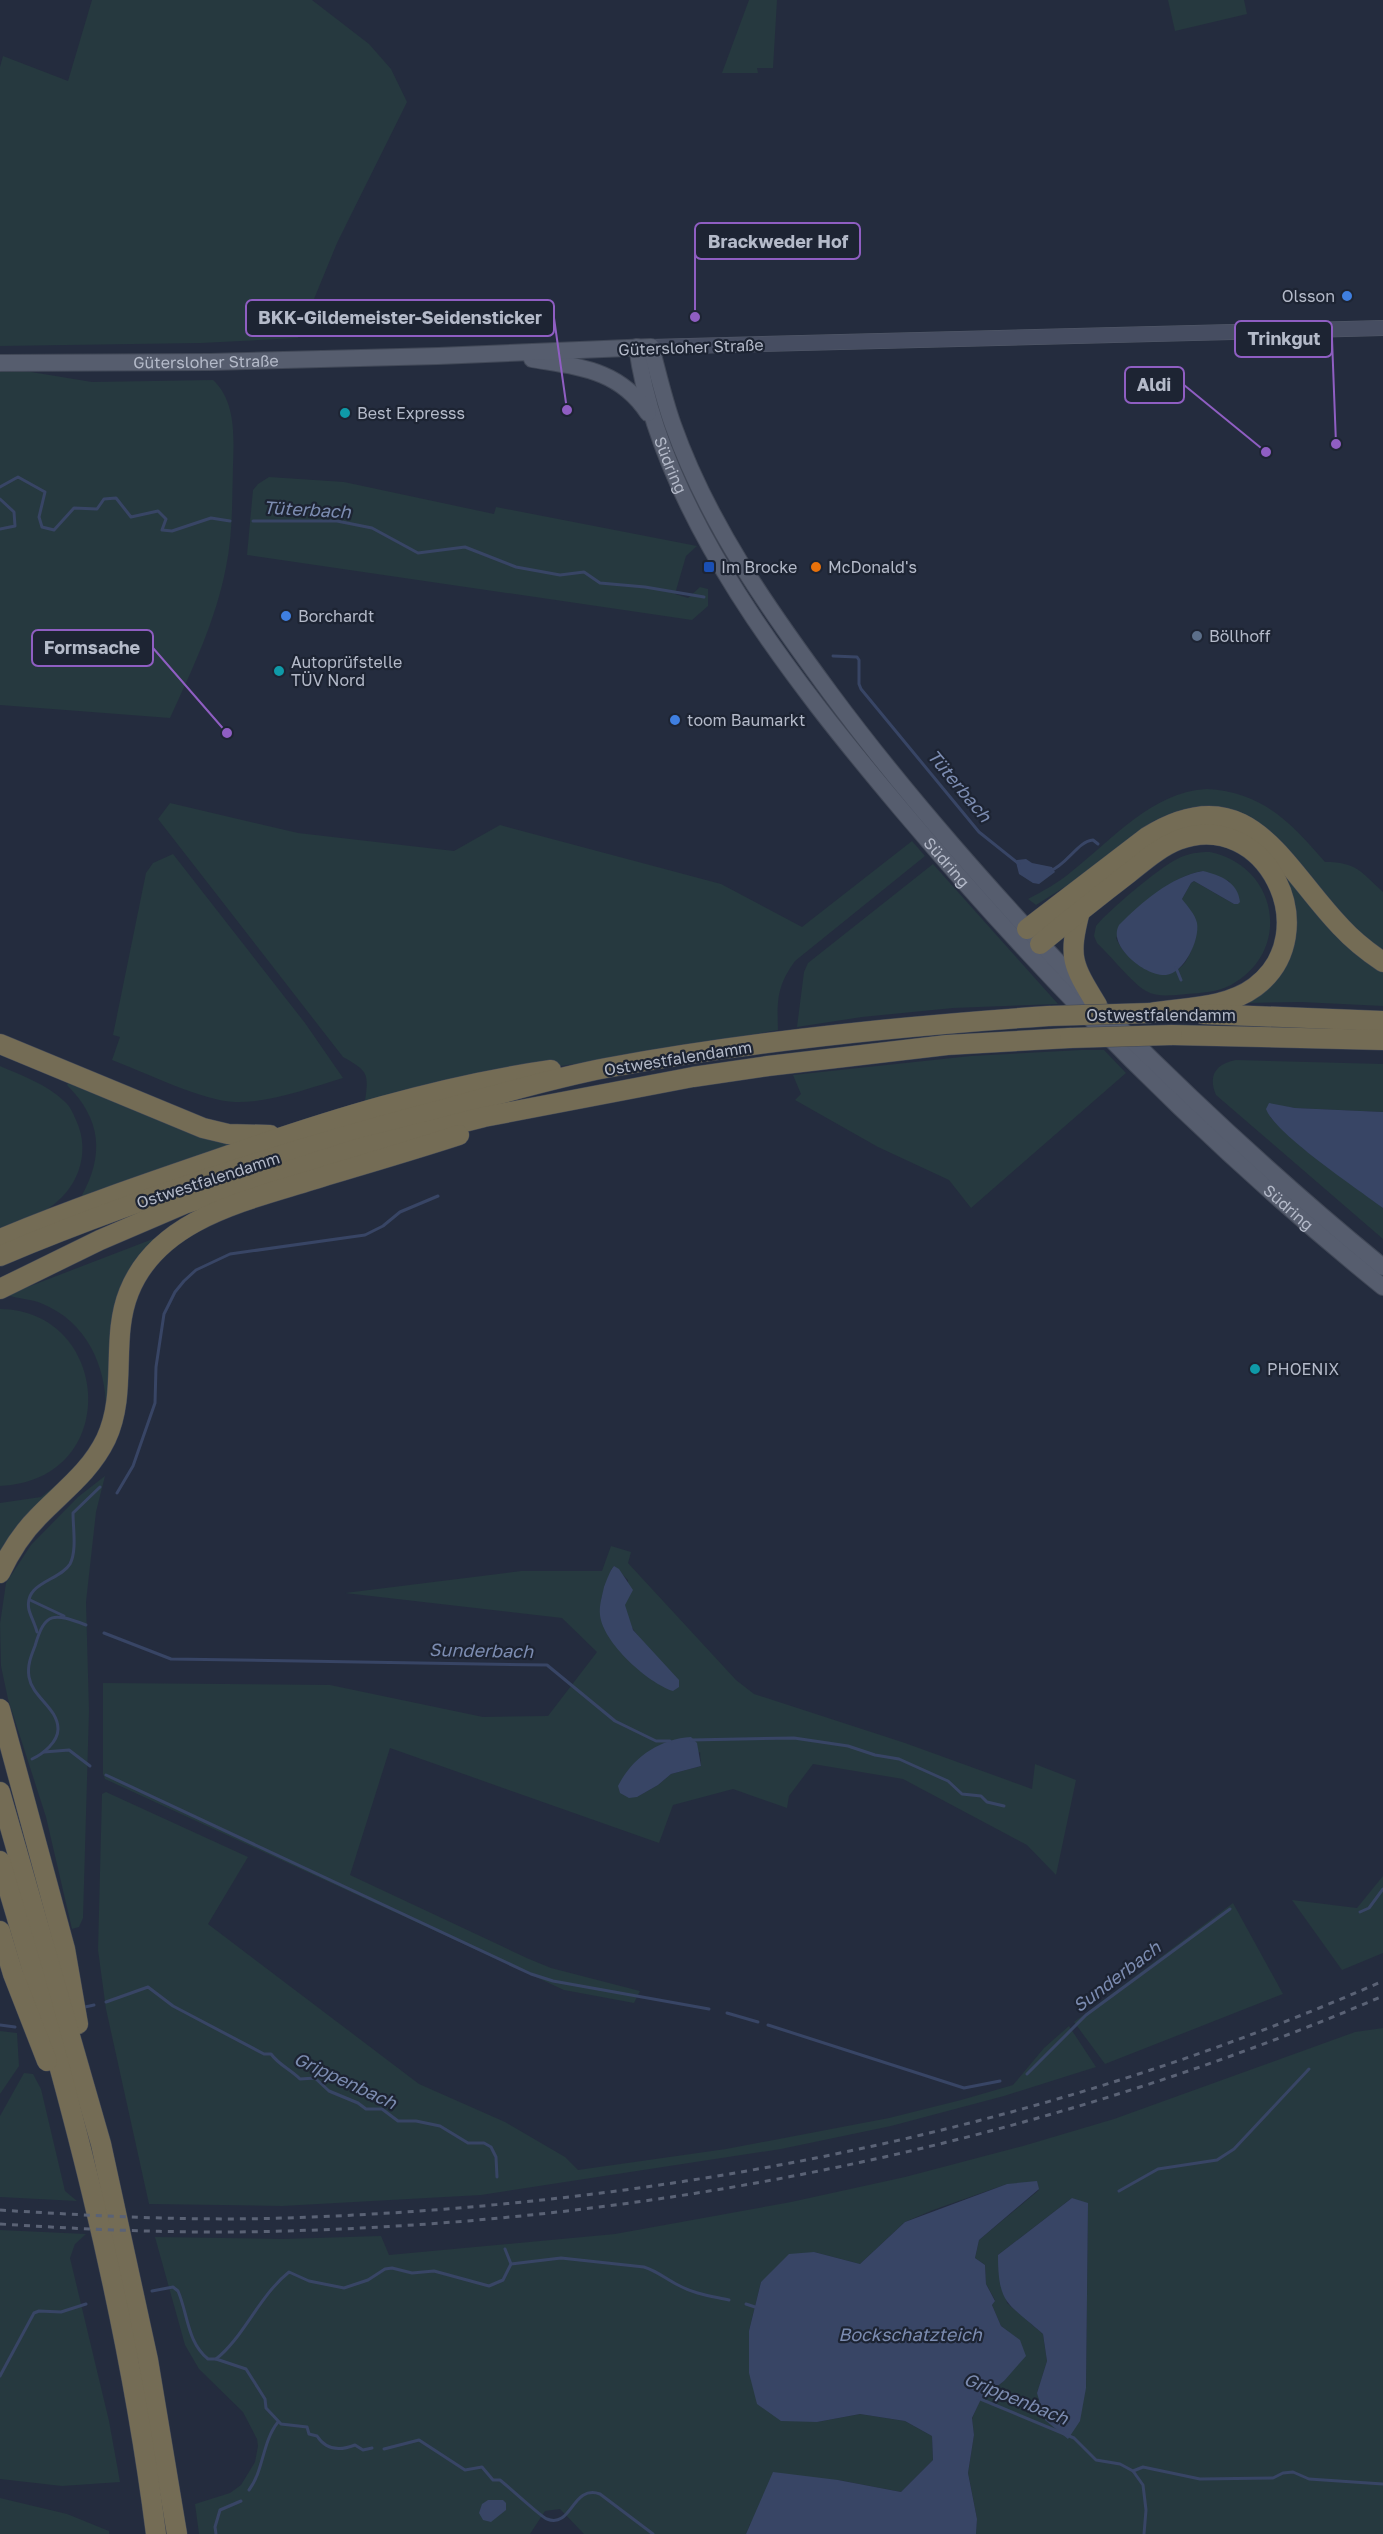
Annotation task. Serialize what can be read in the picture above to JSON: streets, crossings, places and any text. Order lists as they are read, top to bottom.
{
  "streets": {
    "highway": ["Ostwestfalendamm"],
    "main road": ["Gütersloher Straße", "Südring"]
  },
  "crossings": [
    ["Gütersloher Straße", "Südring"]
  ],
  "water": [
    "Tüterbach",
    "Sunderbach",
    "Grippenbach",
    "Bockschatzteich"
  ],
  "places": {
    "other": [
      "Olsson",
      "Brackweder Hof",
      "BKK-Gildemeister-Seidensticker",
      "Best Expresss",
      "Trinkgut",
      "Aldi",
      "McDonald's",
      "Borchardt",
      "Böllhoff",
      "Autoprüfstelle TÜV Nord",
      "toom Baumarkt",
      "Formsache",
      "PHOENIX"
    ],
    "transit": ["Im Brocke"]
  }
}
